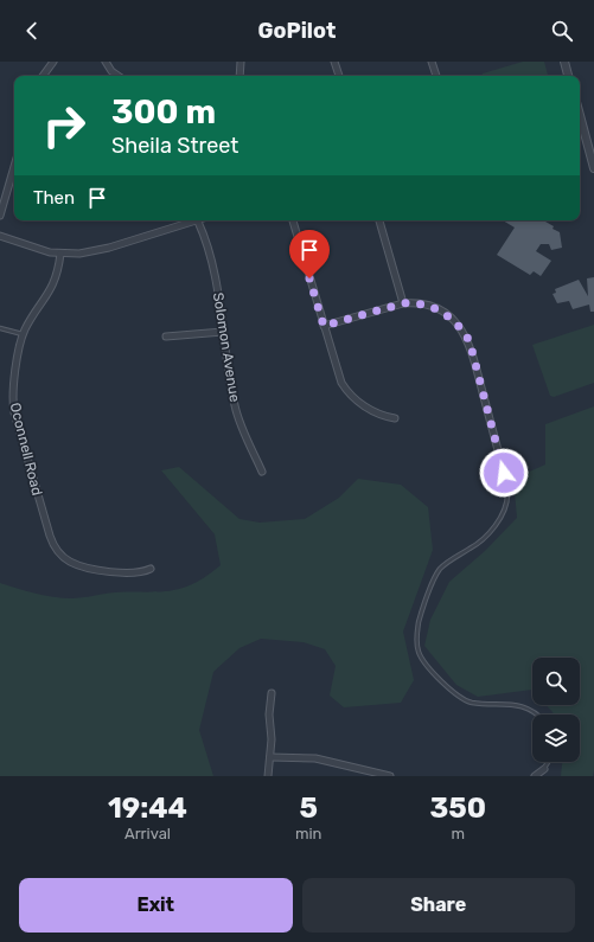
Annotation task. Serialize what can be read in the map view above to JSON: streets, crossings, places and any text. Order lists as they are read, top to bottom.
{
  "streets": {
    "street": ["Solomon Avenue", "Oconnell Road"]
  },
  "page": {
    "header": "GoPilot",
    "turn": ["300 m", "Sheila Street"],
    "then": "Then",
    "eta": [
      "19:44",
      "Arrival",
      "5",
      "min",
      "350",
      "m"
    ],
    "buttons": ["Exit", "Share"]
  }
}
